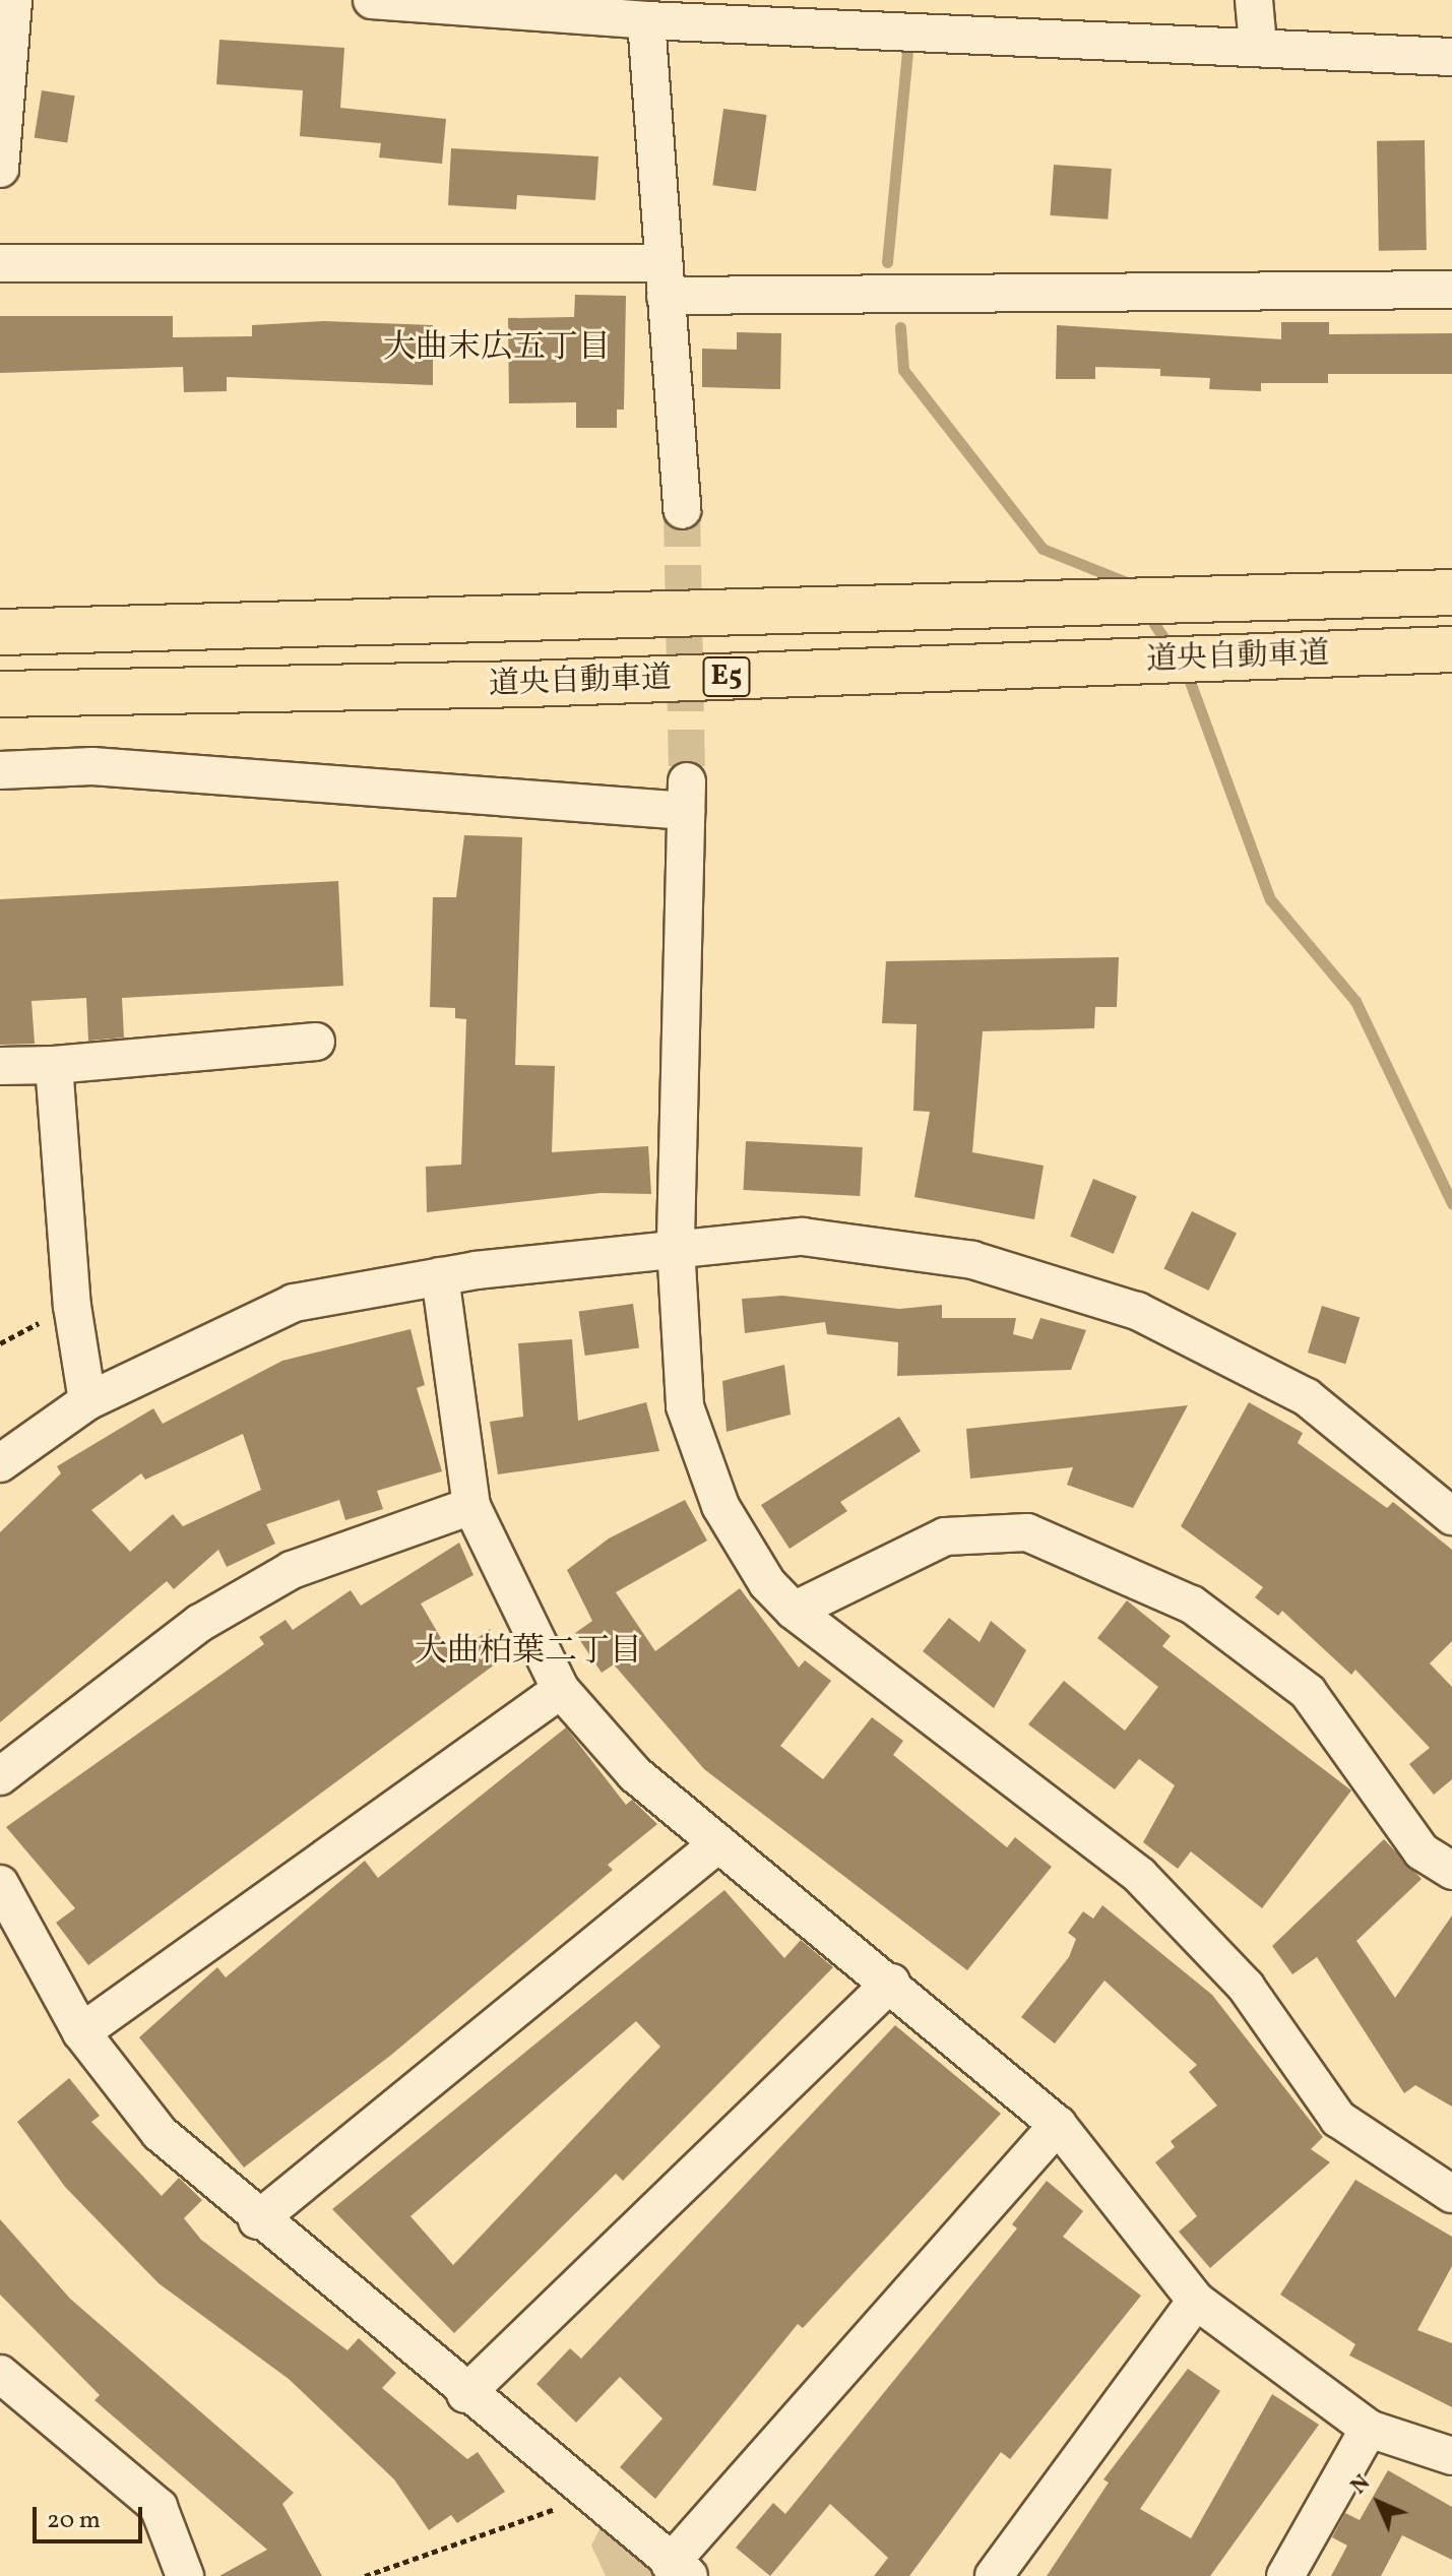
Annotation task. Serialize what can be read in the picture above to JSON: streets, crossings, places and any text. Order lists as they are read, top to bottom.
{
  "streets": {
    "highway": ["道央自動車道", "E5"]
  },
  "districts": ["大曲末広五丁目", "大曲柏葉二丁目"],
  "scale_bar": "20 m",
  "north": "top left"
}
